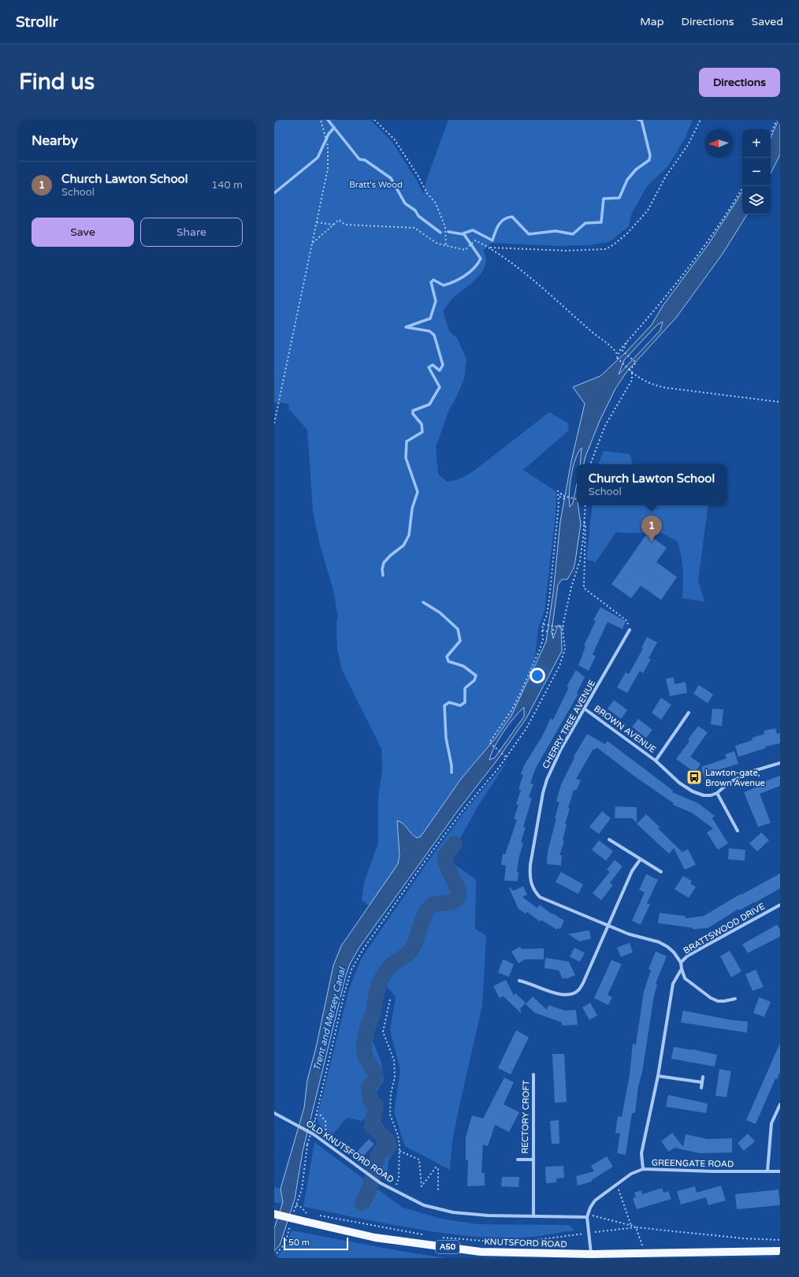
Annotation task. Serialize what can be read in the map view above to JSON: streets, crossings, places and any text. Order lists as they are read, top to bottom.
{
  "streets": {
    "main road": ["KNUTSFORD ROAD", "A50"],
    "street": [
      "CHERRY TREE AVENUE",
      "BROWN AVENUE",
      "BRATTSWOOD DRIVE",
      "RECTORY CROFT",
      "OLD KNUTSFORD ROAD",
      "GREENGATE ROAD"
    ]
  },
  "crossings": [
    ["CHERRY TREE AVENUE", "BROWN AVENUE"],
    ["CHERRY TREE AVENUE", "BRATTSWOOD DRIVE"],
    ["RECTORY CROFT", "OLD KNUTSFORD ROAD"],
    ["OLD KNUTSFORD ROAD", "GREENGATE ROAD"]
  ],
  "water": ["Trent and Mersey Canal"],
  "parks": ["Bratt's Wood"],
  "places": {
    "bus stop": ["Lawton-gate, Brown Avenue"]
  },
  "scale_bar": "50 m",
  "north": "left",
  "page": {
    "header": "Strollr",
    "nav": ["Map", "Directions", "Saved"],
    "buttons": [
      "Directions",
      ["Save", "Share"]
    ],
    "title": "Find us",
    "heading": "Nearby",
    "map_buttons": ["+", "−"],
    "list": [
      {
        "mark": "1",
        "name": "Church Lawton School",
        "note": "School",
        "value": "140 m"
      }
    ],
    "popup": ["Church Lawton School", "School"],
    "pins": "1",
    "scale": "50 m"
  }
}
